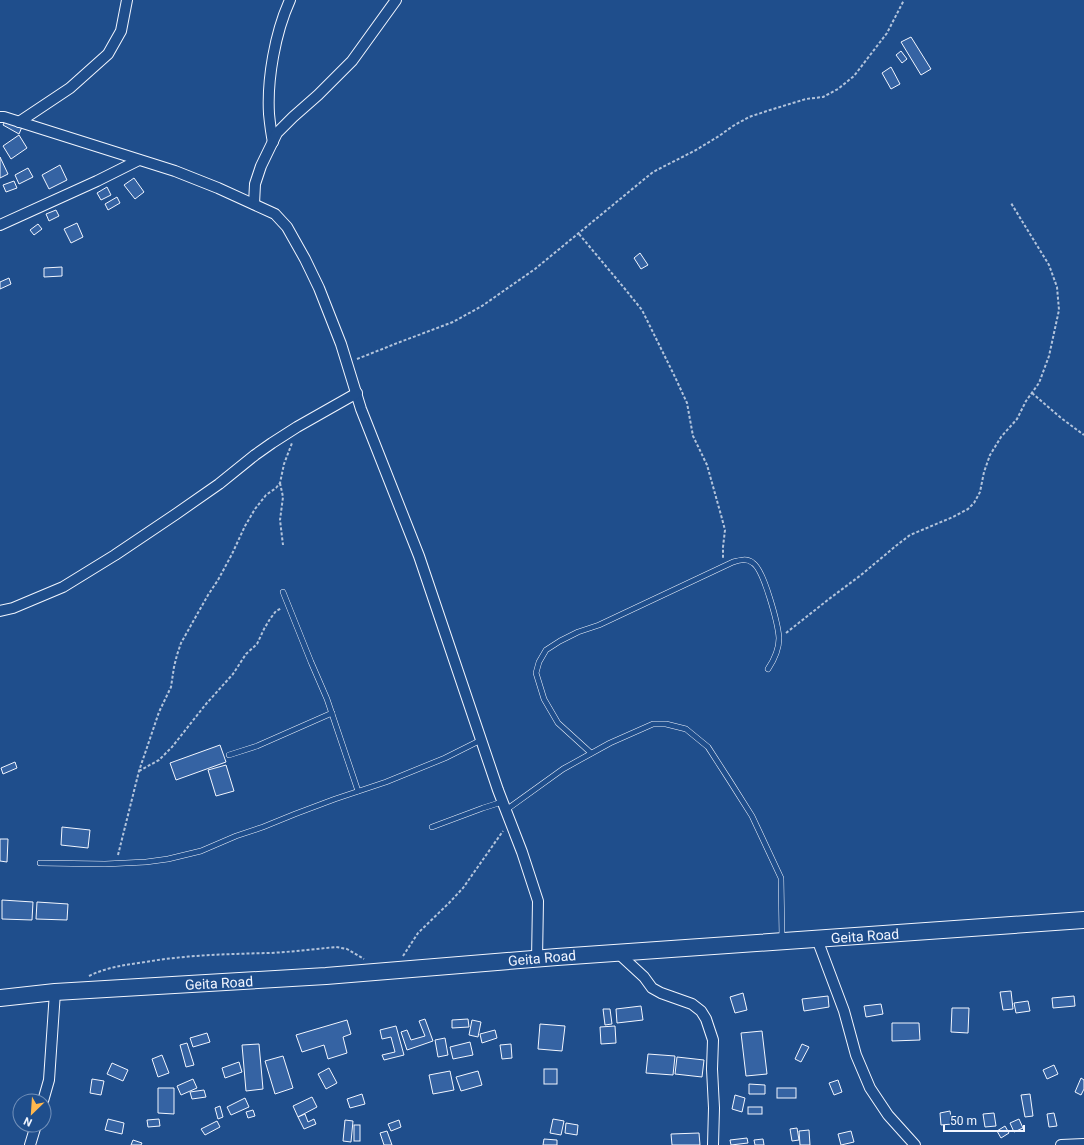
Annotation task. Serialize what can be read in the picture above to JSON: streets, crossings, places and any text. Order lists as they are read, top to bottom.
{
  "streets": {
    "highway": ["Geita Road"]
  },
  "scale_bar": "50 m",
  "north": "bottom left"
}
